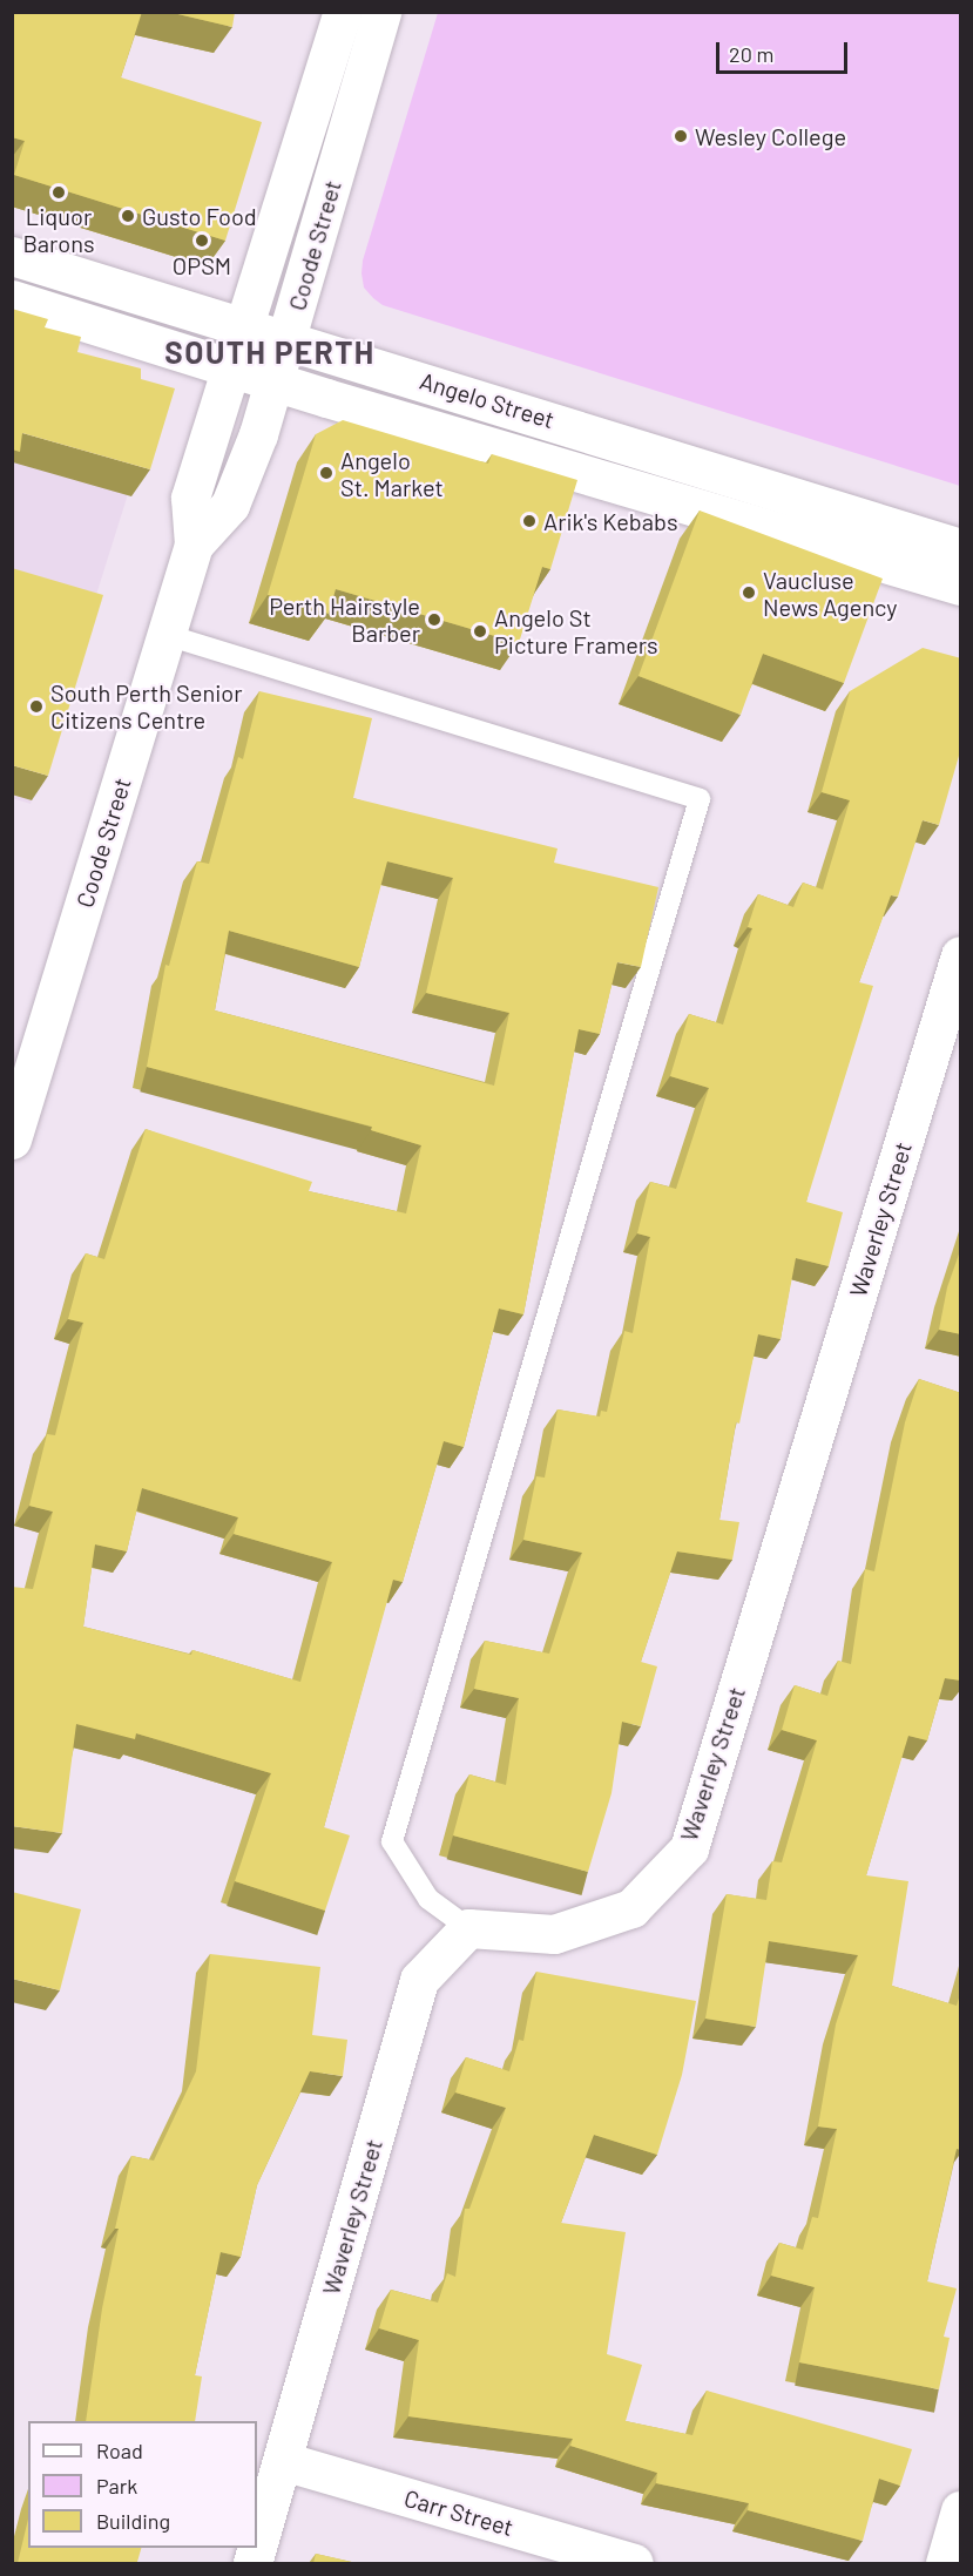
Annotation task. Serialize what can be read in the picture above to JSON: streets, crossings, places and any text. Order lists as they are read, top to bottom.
{
  "streets": {
    "street": [
      "Coode Street",
      "Angelo Street",
      "Waverley Street",
      "Carr Street"
    ]
  },
  "crossings": [
    ["Coode Street", "Angelo Street"],
    ["Waverley Street", "Carr Street"]
  ],
  "districts": ["SOUTH PERTH"],
  "places": [
    "Wesley College",
    "Liquor Barons",
    "Gusto Food",
    "OPSM",
    "Angelo St. Market",
    "Arik's Kebabs",
    "Vaucluse News Agency",
    "Perth Hairstyle Barber",
    "Angelo St Picture Framers",
    "South Perth Senior Citizens Centre"
  ],
  "legend": ["Road", "Park", "Building"],
  "scale_bar": "20 m"
}
